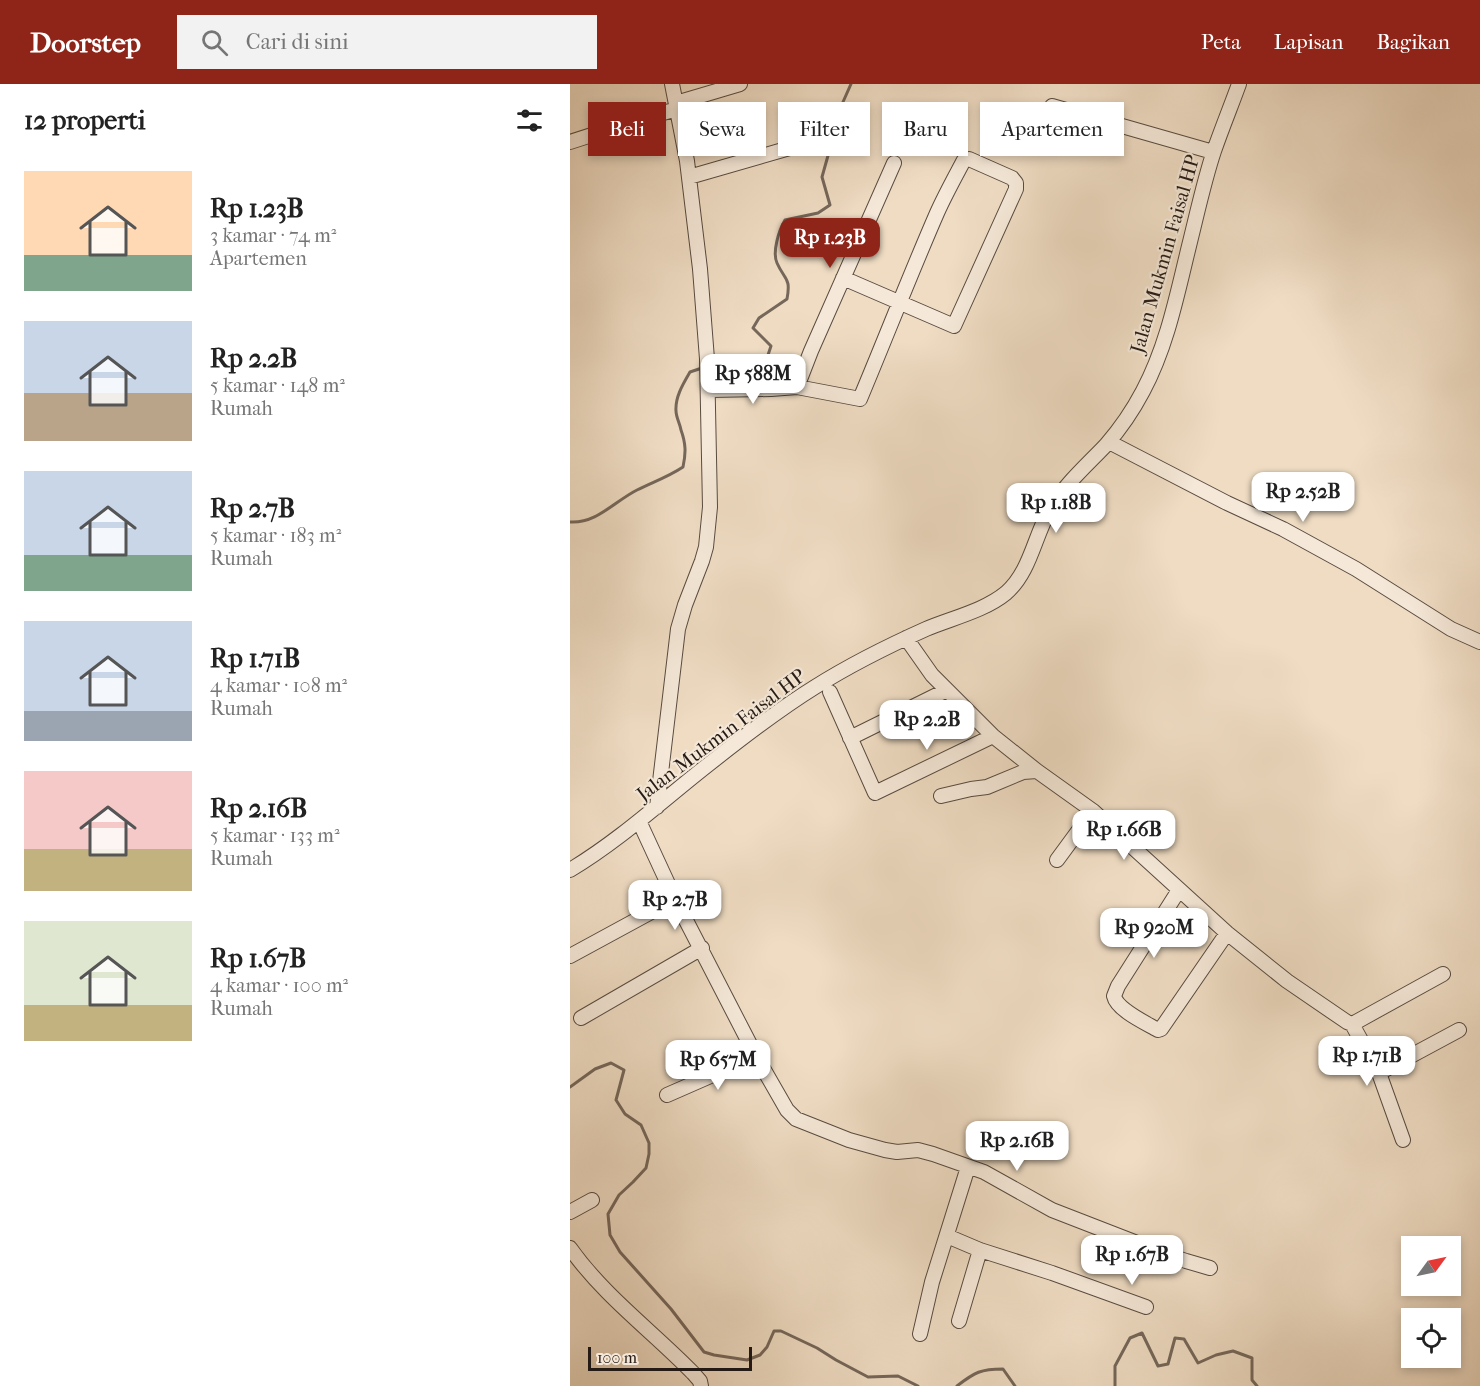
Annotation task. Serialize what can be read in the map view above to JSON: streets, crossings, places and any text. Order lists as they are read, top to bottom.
{
  "streets": {
    "street": ["Jalan Mukmin Faisal HP"]
  },
  "scale_bar": "100 m",
  "north": "top right",
  "page": {
    "header": "Doorstep",
    "search": "Cari di sini",
    "nav": ["Peta", "Lapisan", "Bagikan"],
    "heading": "12 properti",
    "chip": [
      "Beli",
      "Sewa",
      "Filter",
      "Baru",
      "Apartemen"
    ],
    "list": [
      {
        "name": "Rp 1.23B",
        "note": "3 kamar · 74 m² · Apartemen"
      },
      {
        "name": "Rp 2.2B",
        "note": "5 kamar · 148 m² · Rumah"
      },
      {
        "name": "Rp 2.7B",
        "note": "5 kamar · 183 m² · Rumah"
      },
      {
        "name": "Rp 1.71B",
        "note": "4 kamar · 108 m² · Rumah"
      },
      {
        "name": "Rp 2.16B",
        "note": "5 kamar · 133 m² · Rumah"
      },
      {
        "name": "Rp 1.67B",
        "note": "4 kamar · 100 m² · Rumah"
      }
    ],
    "price": [
      "Rp 1.23B",
      "Rp 588M",
      "Rp 2.52B",
      "Rp 1.18B",
      "Rp 2.2B",
      "Rp 1.66B",
      "Rp 2.7B",
      "Rp 920M",
      "Rp 1.71B",
      "Rp 657M",
      "Rp 2.16B",
      "Rp 1.67B"
    ],
    "scale": "100 m"
  }
}
